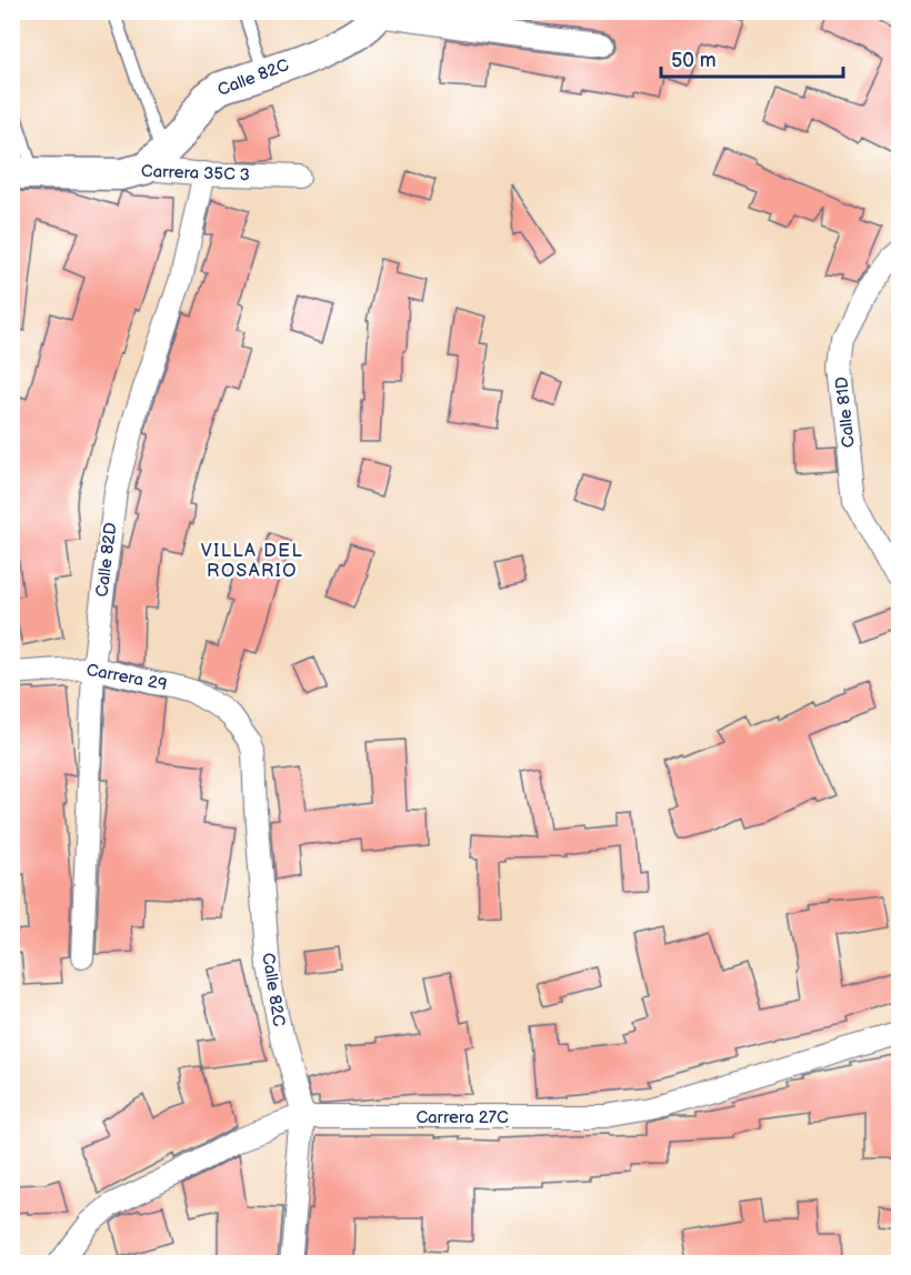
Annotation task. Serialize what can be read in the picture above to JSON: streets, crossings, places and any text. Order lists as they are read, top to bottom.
{
  "streets": {
    "street": [
      "Calle 82C",
      "Carrera 35C 3",
      "Calle 81D",
      "Calle 82D",
      "Carrera 29",
      "Carrera 27C"
    ]
  },
  "crossings": [
    ["Calle 82C", "Carrera 35C 3"],
    ["Calle 82C", "Carrera 29"],
    ["Calle 82C", "Carrera 27C"],
    ["Carrera 35C 3", "Calle 82D"],
    ["Calle 82D", "Carrera 29"]
  ],
  "districts": ["VILLA DEL ROSARIO"],
  "scale_bar": "50 m"
}
